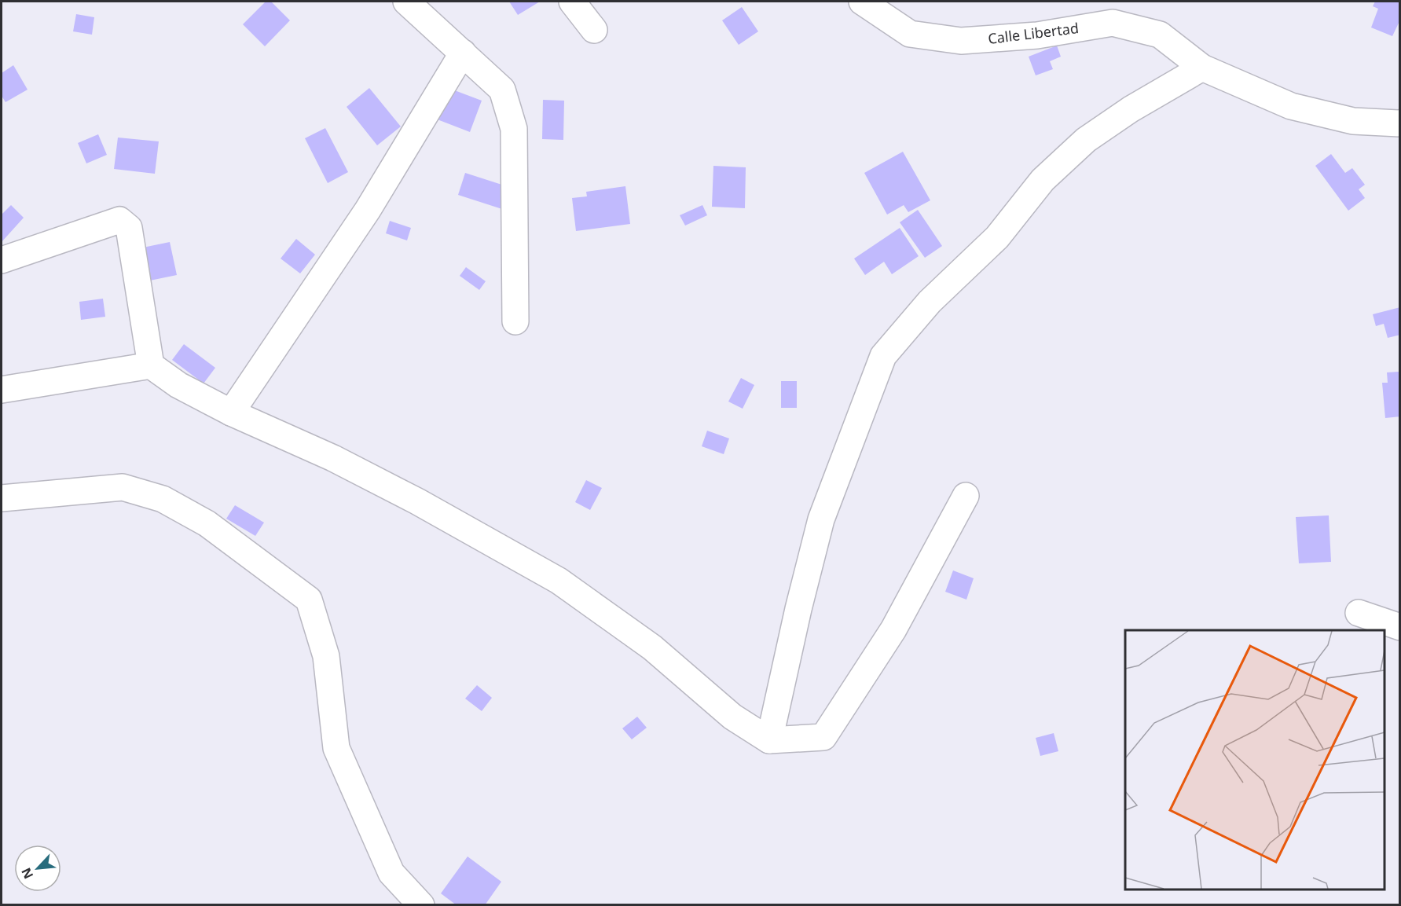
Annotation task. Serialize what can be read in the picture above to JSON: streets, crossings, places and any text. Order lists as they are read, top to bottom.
{
  "streets": {
    "street": ["Calle Libertad"]
  },
  "north": "bottom left"
}
